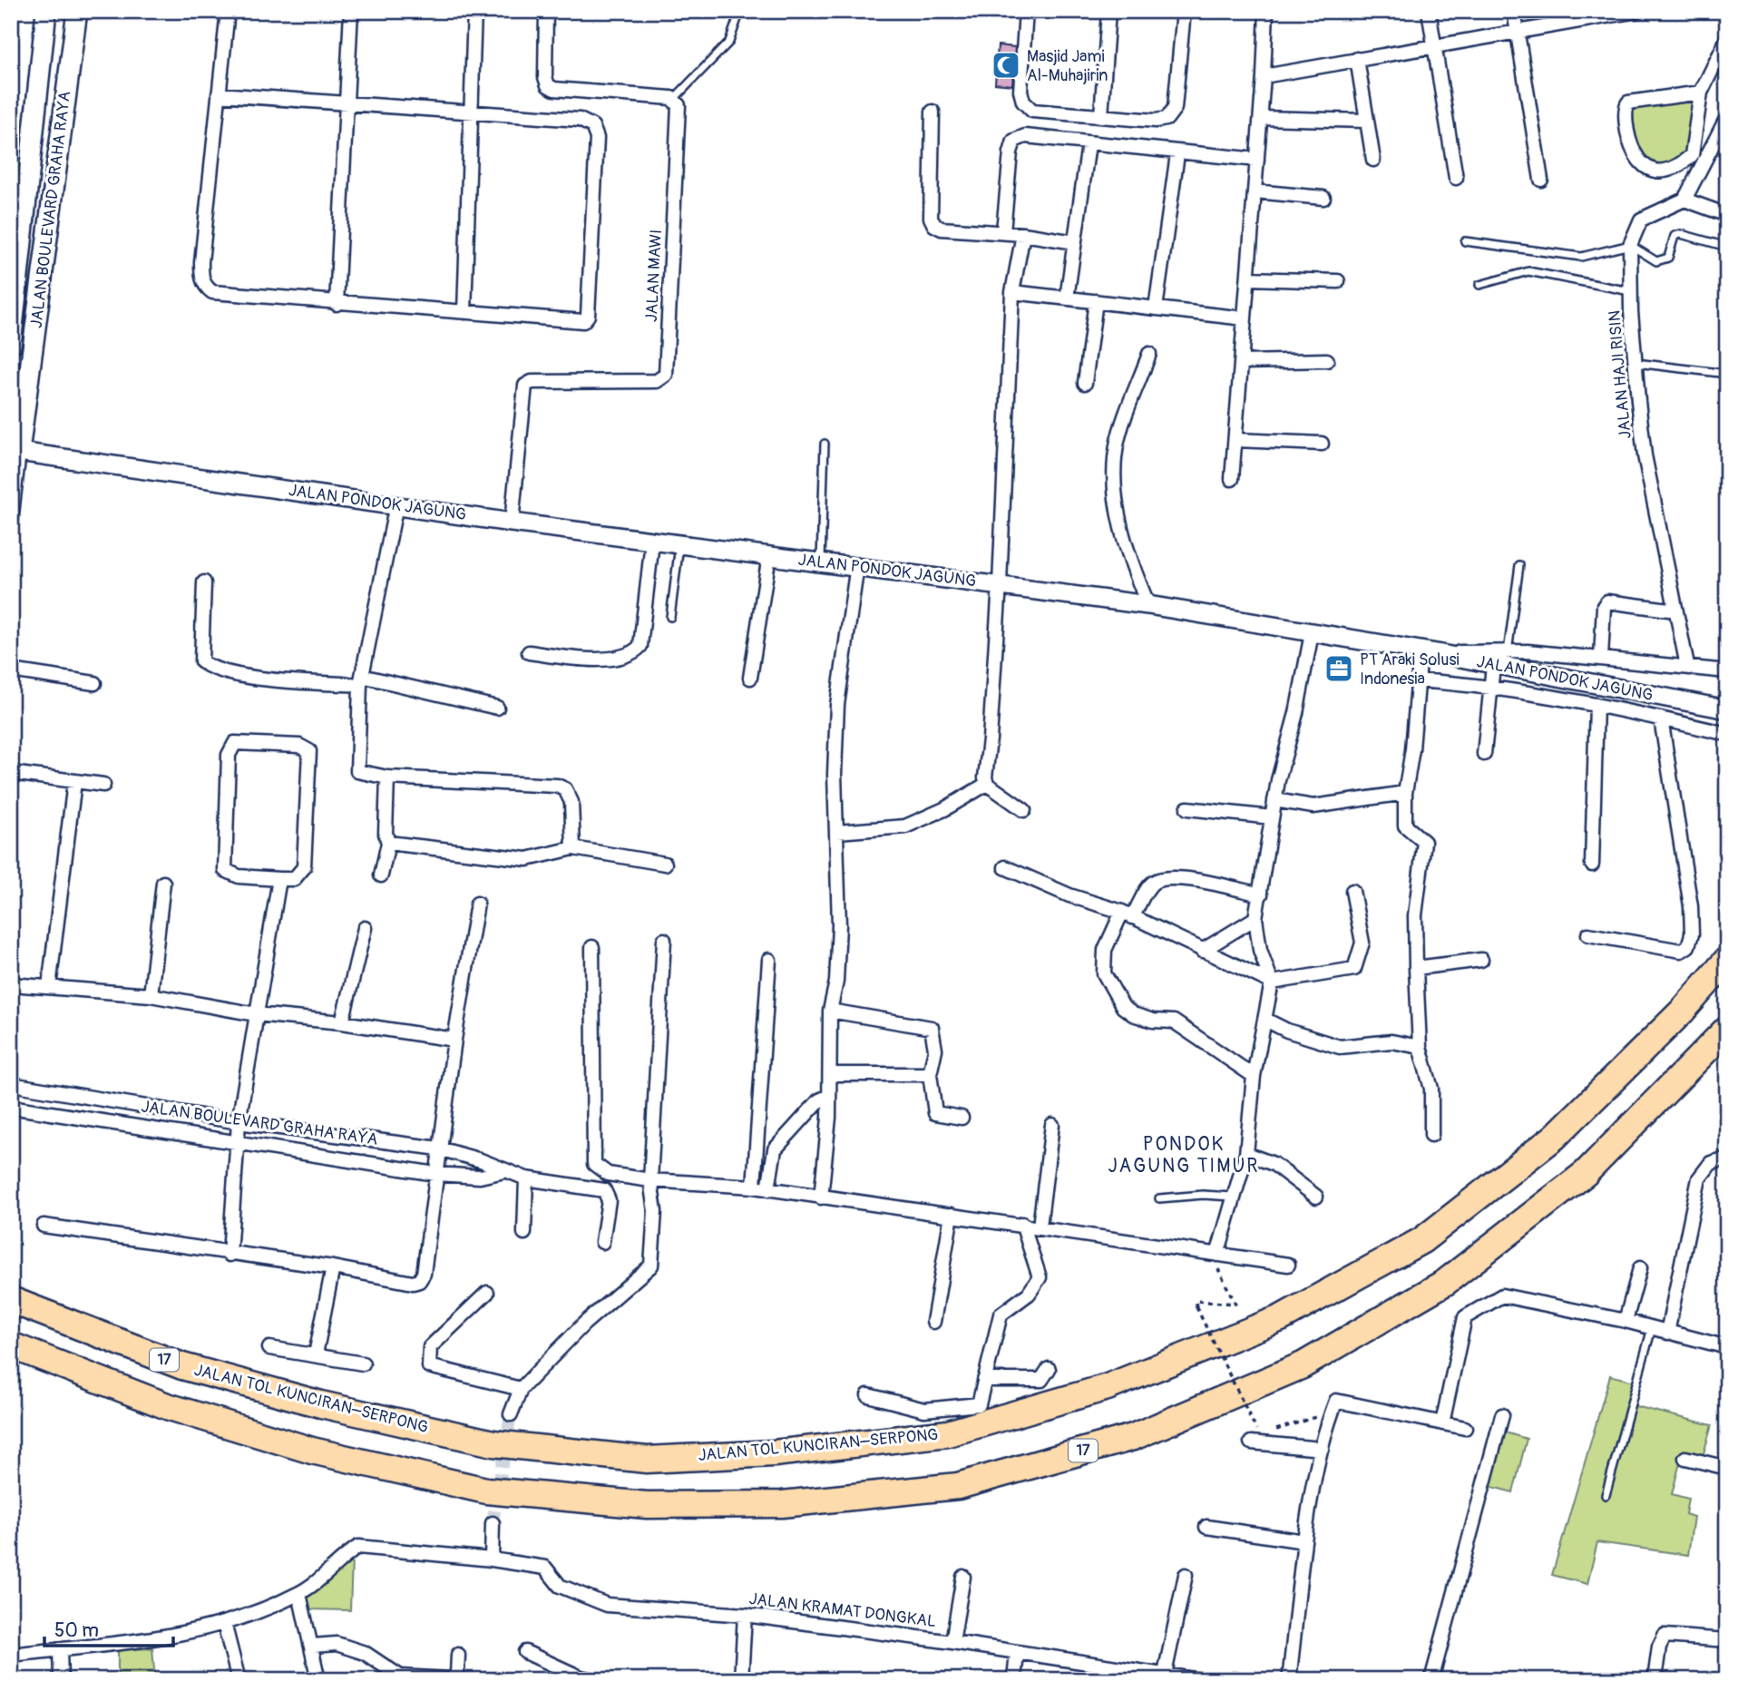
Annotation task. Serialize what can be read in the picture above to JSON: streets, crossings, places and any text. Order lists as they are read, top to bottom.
{
  "streets": {
    "highway": ["17", "JALAN TOL KUNCIRAN–SERPONG"],
    "main road": ["JALAN BOULEVARD GRAHA RAYA"],
    "street": [
      "JALAN MAWI",
      "JALAN HAJI RISIN",
      "JALAN PONDOK JAGUNG",
      "JALAN KRAMAT DONGKAL"
    ]
  },
  "crossings": [
    ["JALAN BOULEVARD GRAHA RAYA", "JALAN PONDOK JAGUNG"],
    ["JALAN MAWI", "JALAN PONDOK JAGUNG"]
  ],
  "districts": ["PONDOK JAGUNG TIMUR"],
  "places": {
    "mosque": ["Masjid Jami Al-Muhajirin"],
    "office": ["PT Araki Solusi Indonesia"]
  },
  "scale_bar": "50 m"
}
